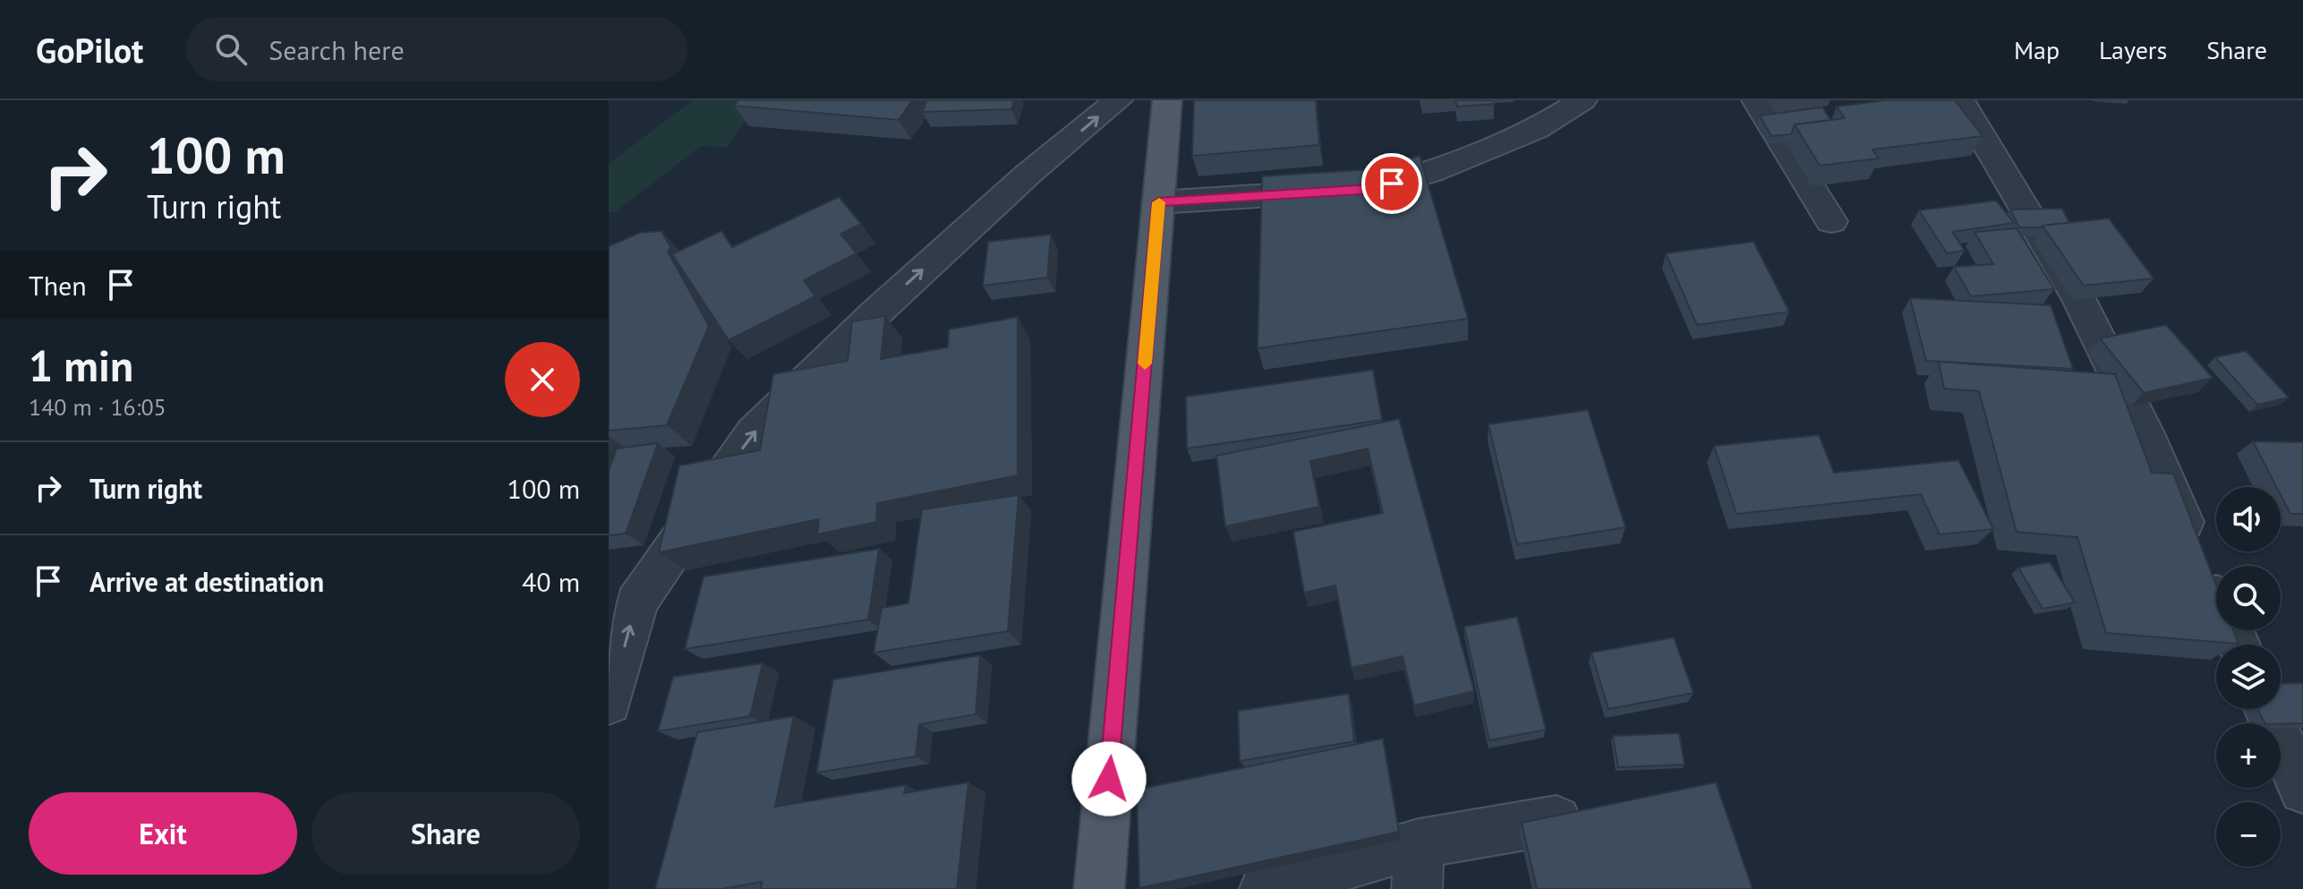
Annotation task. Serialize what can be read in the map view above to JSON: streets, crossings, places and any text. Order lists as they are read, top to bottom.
{
  "page": {
    "header": "GoPilot",
    "search": "Search here",
    "nav": ["Map", "Layers", "Share"],
    "turn": ["100 m", "Turn right"],
    "then": "Then",
    "heading": ["1 min", "140 m · 16:05"],
    "list": [
      {
        "name": "Turn right",
        "value": "100 m"
      },
      {
        "name": "Arrive at destination",
        "value": "40 m"
      }
    ],
    "map_buttons": ["+", "−"],
    "buttons": ["Exit", "Share"]
  }
}
